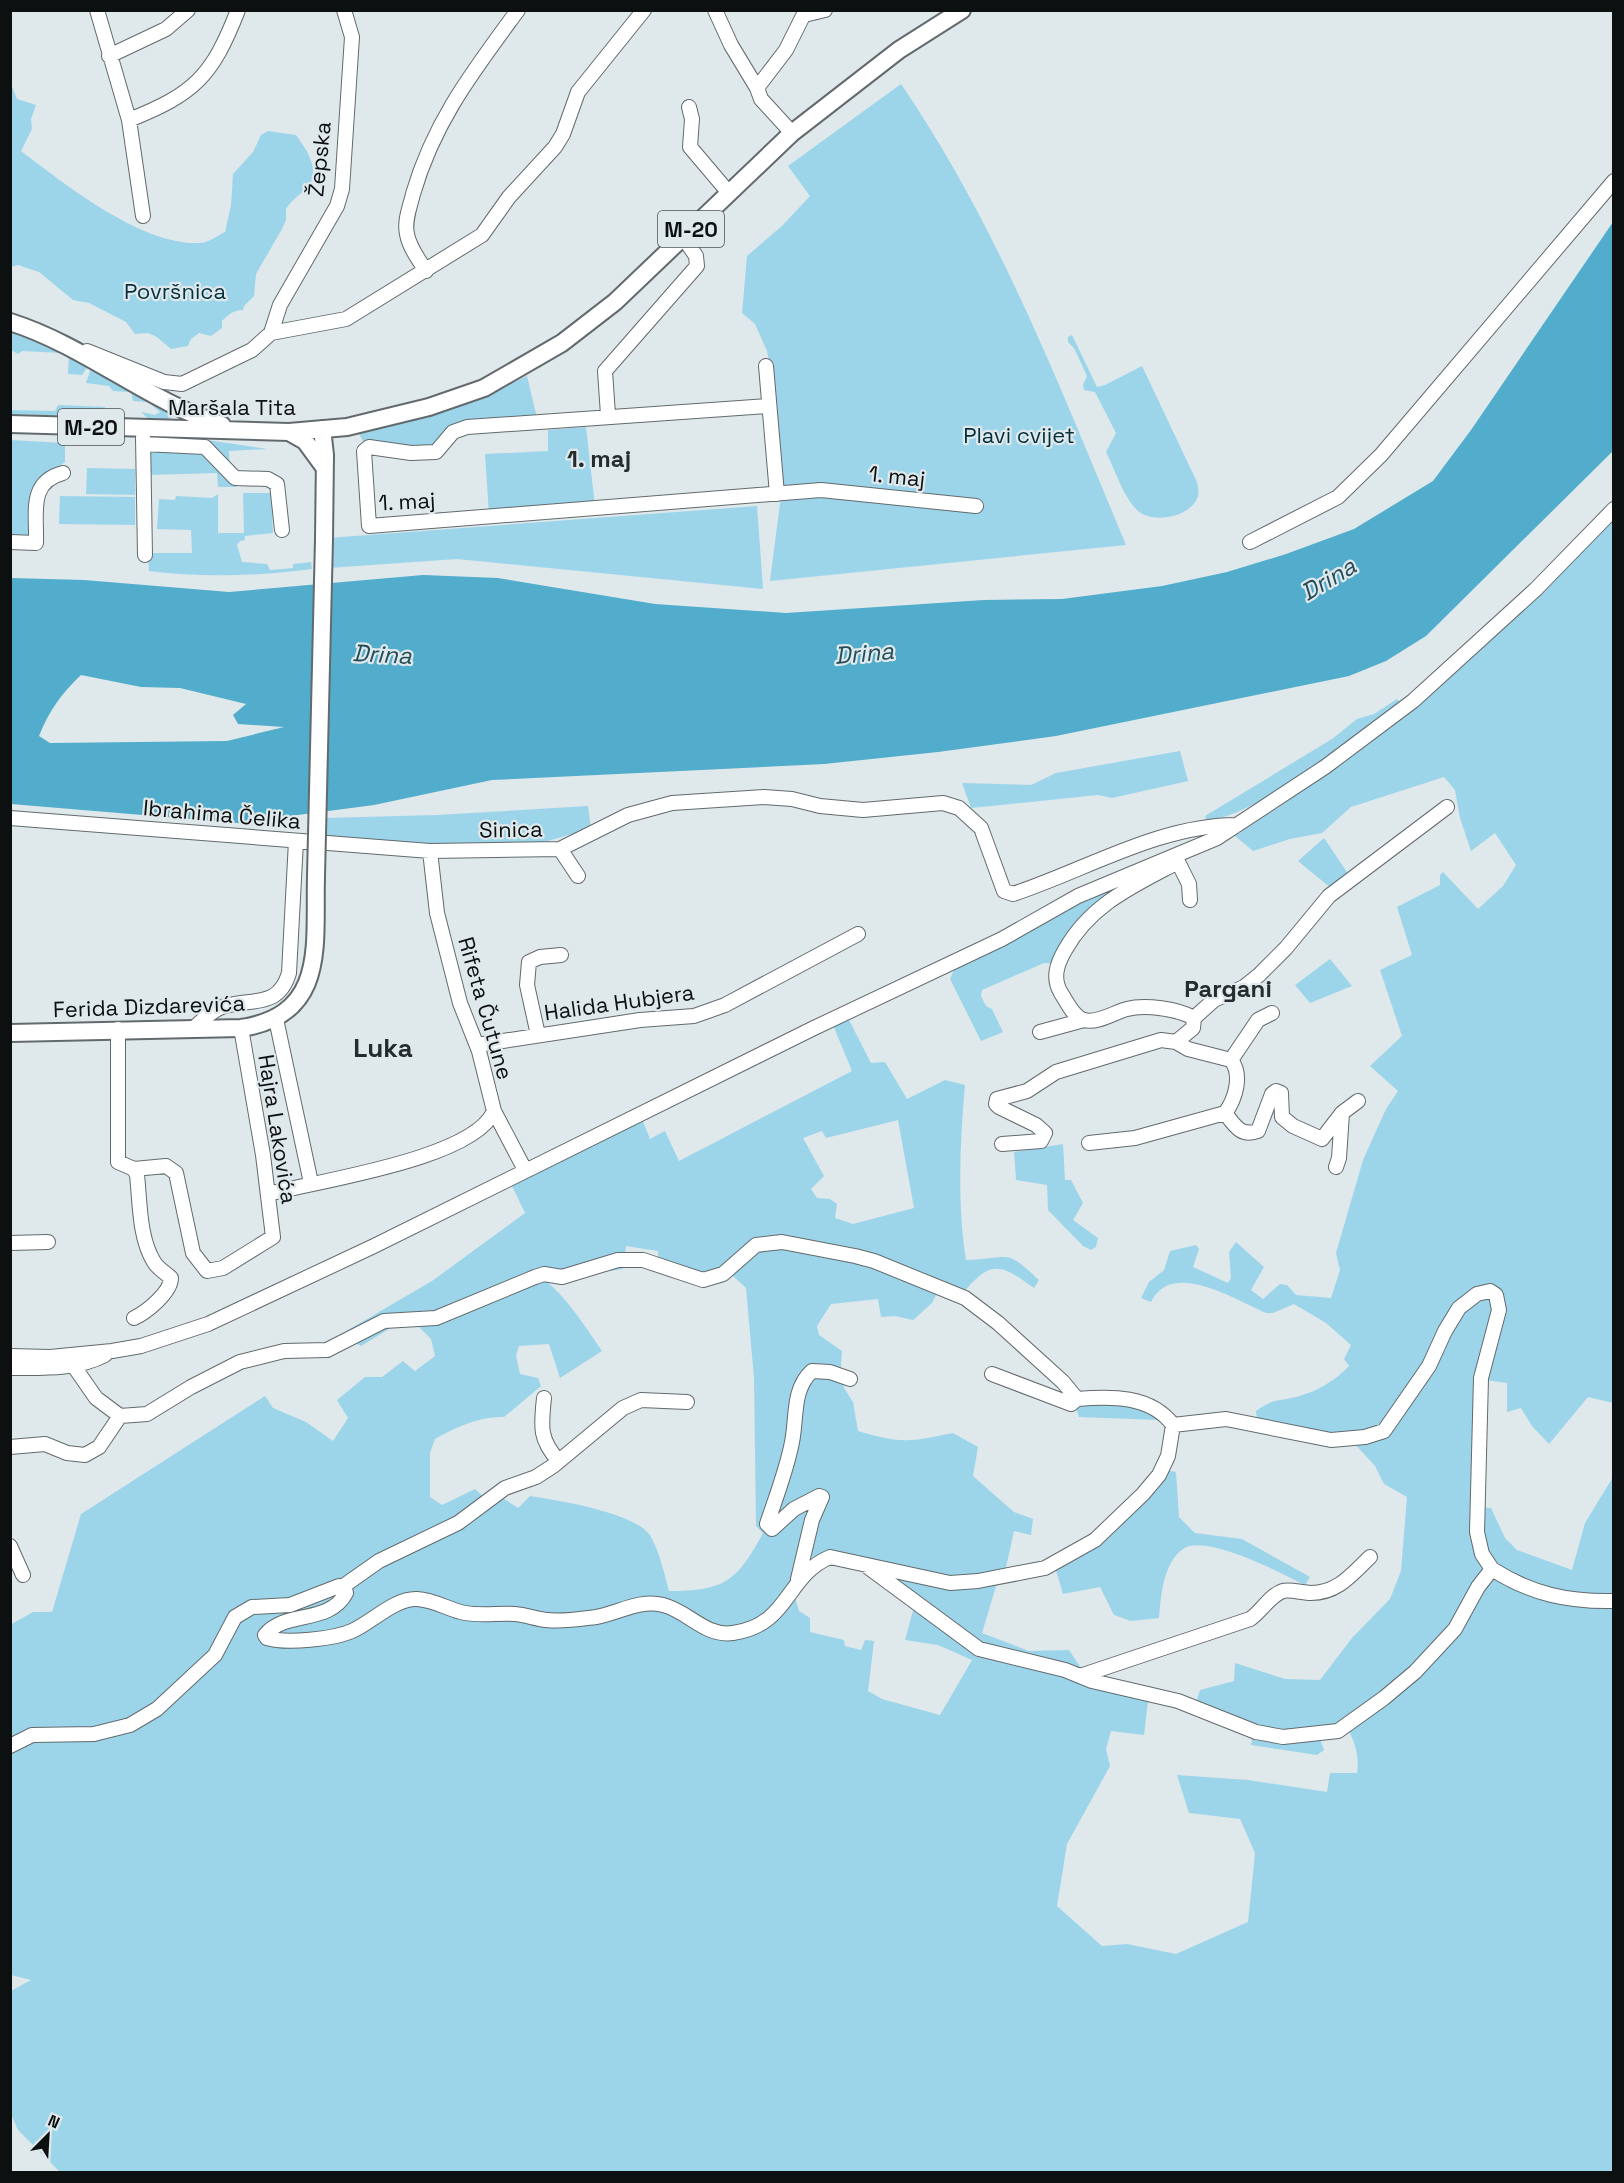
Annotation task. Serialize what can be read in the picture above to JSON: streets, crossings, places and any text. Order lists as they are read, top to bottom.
{
  "streets": {
    "main road": ["M-20", "Maršala Tita", "Ferida Dizdarevića"],
    "street": [
      "Žepska",
      "1. maj",
      "Ibrahima Čelika",
      "Sinica",
      "Halida Hubjera",
      "Rifeta Čutune",
      "Hajra Lakovića"
    ]
  },
  "crossings": [
    ["M-20", "Maršala Tita"],
    ["M-20", "Ferida Dizdarevića"],
    ["Maršala Tita", "Ferida Dizdarevića"],
    ["Ibrahima Čelika", "Sinica"],
    ["Ibrahima Čelika", "Rifeta Čutune"],
    ["Sinica", "Rifeta Čutune"],
    ["Halida Hubjera", "Rifeta Čutune"],
    ["Ferida Dizdarevića", "Hajra Lakovića"]
  ],
  "districts": ["1. maj", "Pargani", "Luka"],
  "water": ["Drina"],
  "parks": ["Površnica", "Plavi cvijet"],
  "north": "top right"
}
